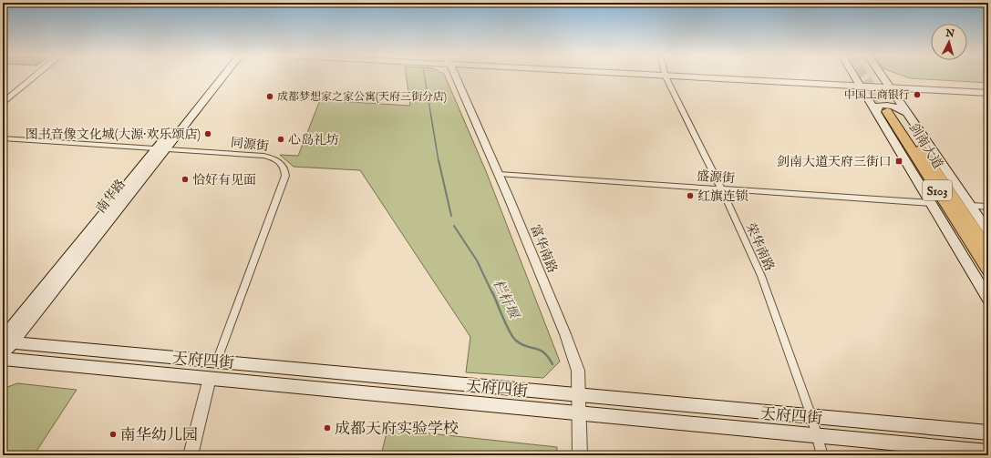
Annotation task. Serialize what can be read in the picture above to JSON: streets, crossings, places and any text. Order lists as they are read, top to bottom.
{
  "streets": {
    "highway": ["剑南大道", "S103"],
    "main road": ["南华路", "天府四街"],
    "street": [
      "同源街",
      "盛源街",
      "荣华南路",
      "富华南路"
    ]
  },
  "crossings": [
    ["同源街", "南华路"],
    ["同源街", "天府四街"],
    ["盛源街", "荣华南路"],
    ["盛源街", "富华南路"],
    ["南华路", "天府四街"],
    ["荣华南路", "天府四街"],
    ["富华南路", "天府四街"]
  ],
  "water": ["栏杆堰"],
  "places": {
    "other": [
      "中国工商银行",
      "成都梦想家之家公寓(天府三街分店)",
      "图书音像文化城(大源·欢乐颂店)",
      "心岛礼坊",
      "恰好有见面",
      "红旗连锁",
      "成都天府实验学校",
      "南华幼儿园"
    ],
    "transit": ["剑南大道天府三街口"]
  },
  "north": "top"
}
